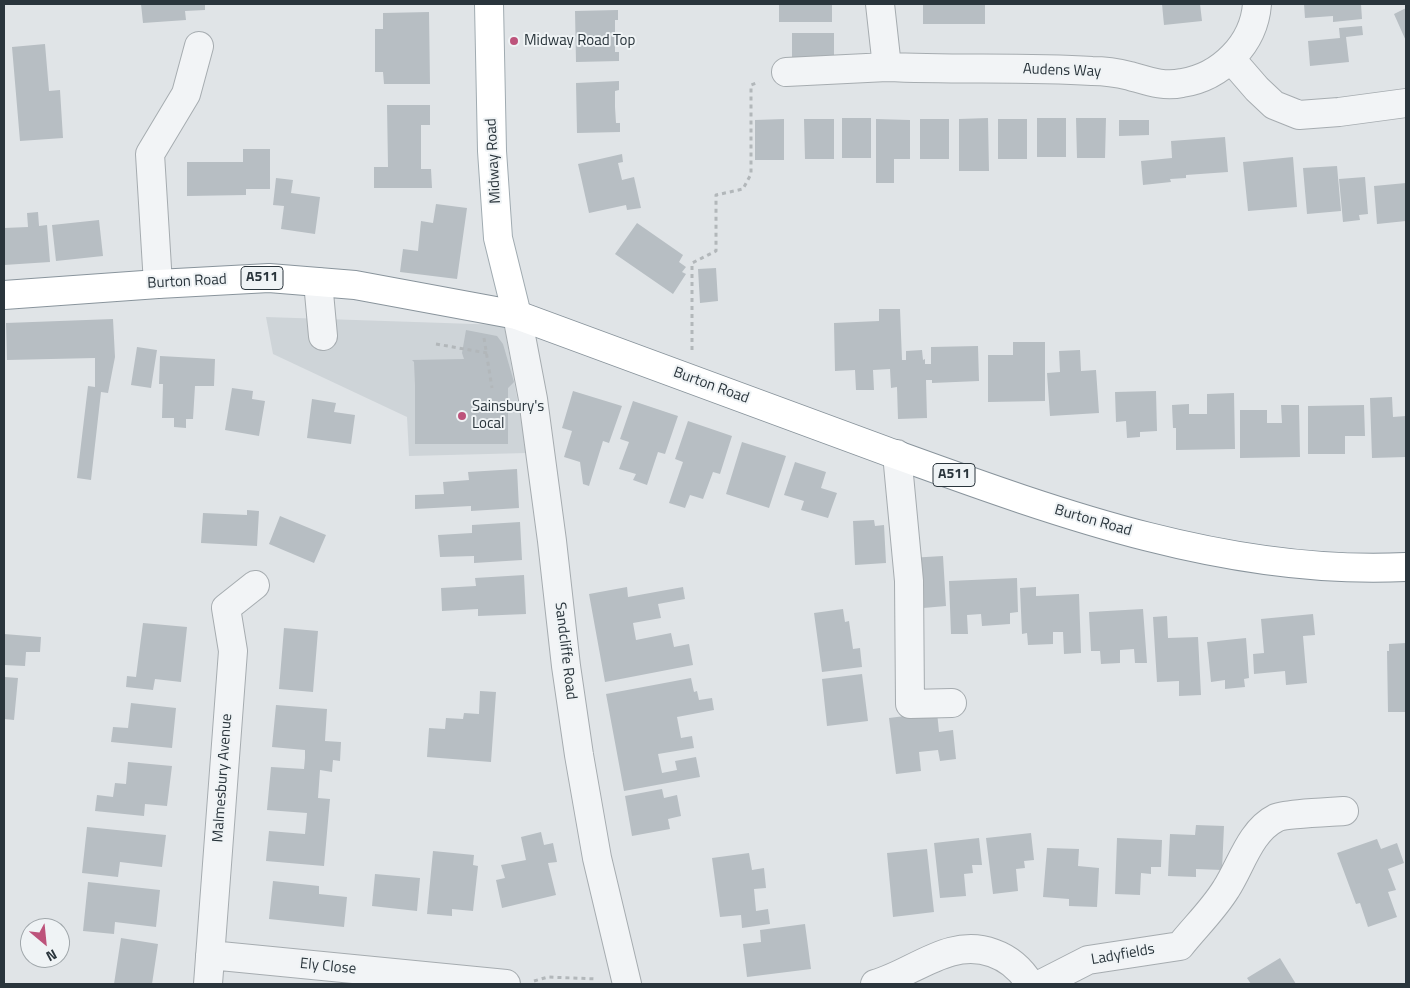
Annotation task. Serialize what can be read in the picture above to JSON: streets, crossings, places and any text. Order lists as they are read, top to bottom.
{
  "streets": {
    "main road": ["Midway Road", "A511", "Burton Road"],
    "street": [
      "Audens Way",
      "Sandcliffe Road",
      "Malmesbury Avenue",
      "Ladyfields",
      "Ely Close"
    ]
  },
  "crossings": [
    ["Midway Road", "Burton Road"],
    ["Midway Road", "Sandcliffe Road"],
    ["Burton Road", "Sandcliffe Road"],
    ["Malmesbury Avenue", "Ely Close"]
  ],
  "places": ["Midway Road Top", "Sainsbury's Local"],
  "north": "bottom right"
}
